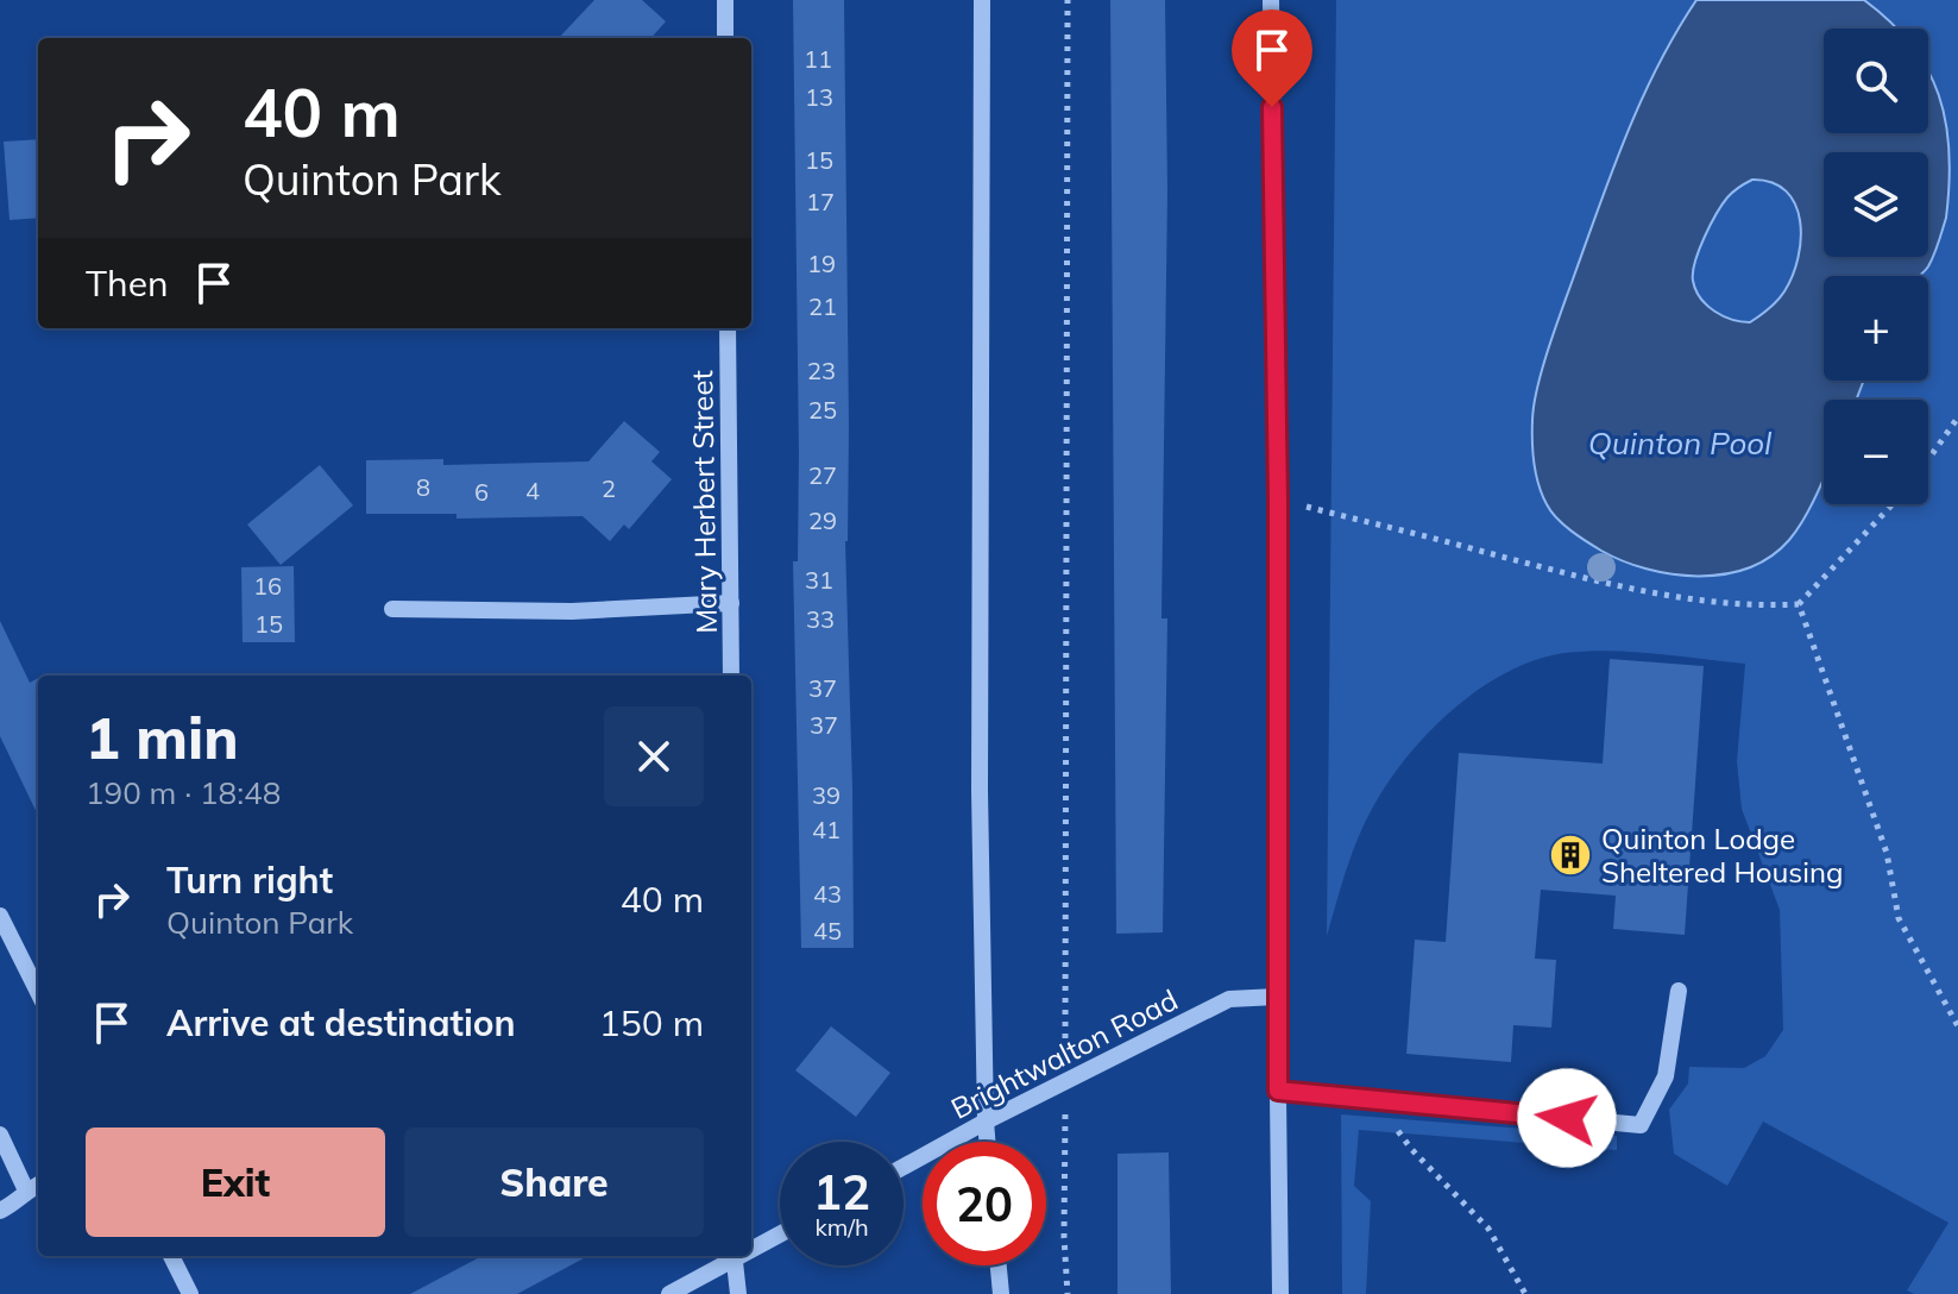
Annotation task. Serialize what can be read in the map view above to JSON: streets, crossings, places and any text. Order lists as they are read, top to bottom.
{
  "streets": {
    "street": ["Mary Herbert Street", "Brightwalton Road"]
  },
  "water": ["Quinton Pool"],
  "places": {
    "building": ["Quinton Lodge Sheltered Housing"]
  },
  "house_numbers": [
    "11",
    "13",
    "15",
    "17",
    "19",
    "21",
    "23",
    "25",
    "27",
    "8",
    "2",
    "4",
    "6",
    "29",
    "31",
    "16",
    "33",
    "15",
    "37",
    "37",
    "39",
    "41",
    "43",
    "45"
  ],
  "page": {
    "map_buttons": ["+", "−"],
    "turn": ["40 m", "Quinton Park"],
    "then": "Then",
    "heading": ["1 min", "190 m · 18:48"],
    "list": [
      {
        "name": "Turn right",
        "note": "Quinton Park",
        "value": "40 m"
      },
      {
        "name": "Arrive at destination",
        "value": "150 m"
      }
    ],
    "buttons": ["Exit", "Share"],
    "speed": "12 km/h",
    "limit": "20"
  }
}
